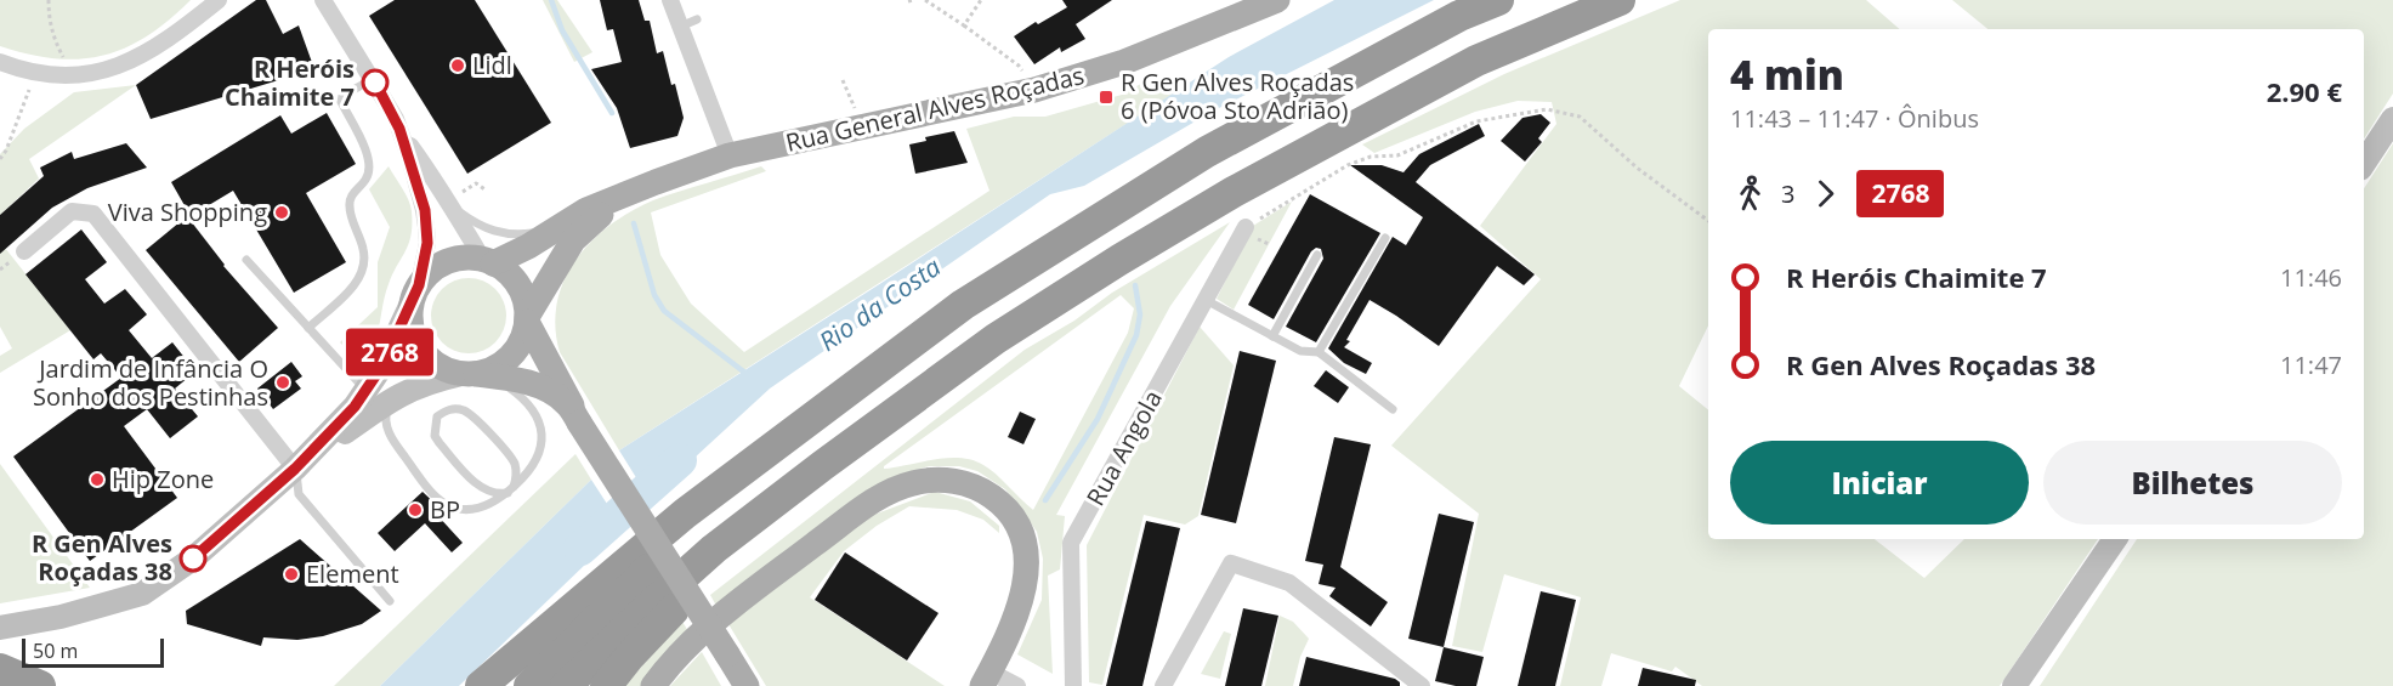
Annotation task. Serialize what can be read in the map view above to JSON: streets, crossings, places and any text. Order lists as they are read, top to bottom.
{
  "streets": {
    "main road": ["Rua General Alves Roçadas"],
    "street": ["Rua Angola"]
  },
  "water": ["Rio da Costa"],
  "places": {
    "other": [
      "Lidl",
      "R Heróis Chaimite 7",
      "Viva Shopping",
      "Jardim de Infância O Sonho dos Pestinhas",
      "Hip Zone",
      "BP",
      "R Gen Alves Roçadas 38",
      "Element"
    ],
    "transit": ["R Gen Alves Roçadas 6 (Póvoa Sto Adrião)"]
  },
  "lines": ["bus line 2768"],
  "scale_bar": "50 m",
  "page": {
    "on_map": "2768",
    "heading": ["4 min", "11:43 – 11:47 · Ônibus", "2.90 €"],
    "legs": ["3", "2768"],
    "list": [
      {
        "name": "R Heróis Chaimite 7",
        "value": "11:46"
      },
      {
        "name": "R Gen Alves Roçadas 38",
        "value": "11:47"
      }
    ],
    "buttons": ["Iniciar", "Bilhetes"],
    "scale": "50 m"
  }
}
